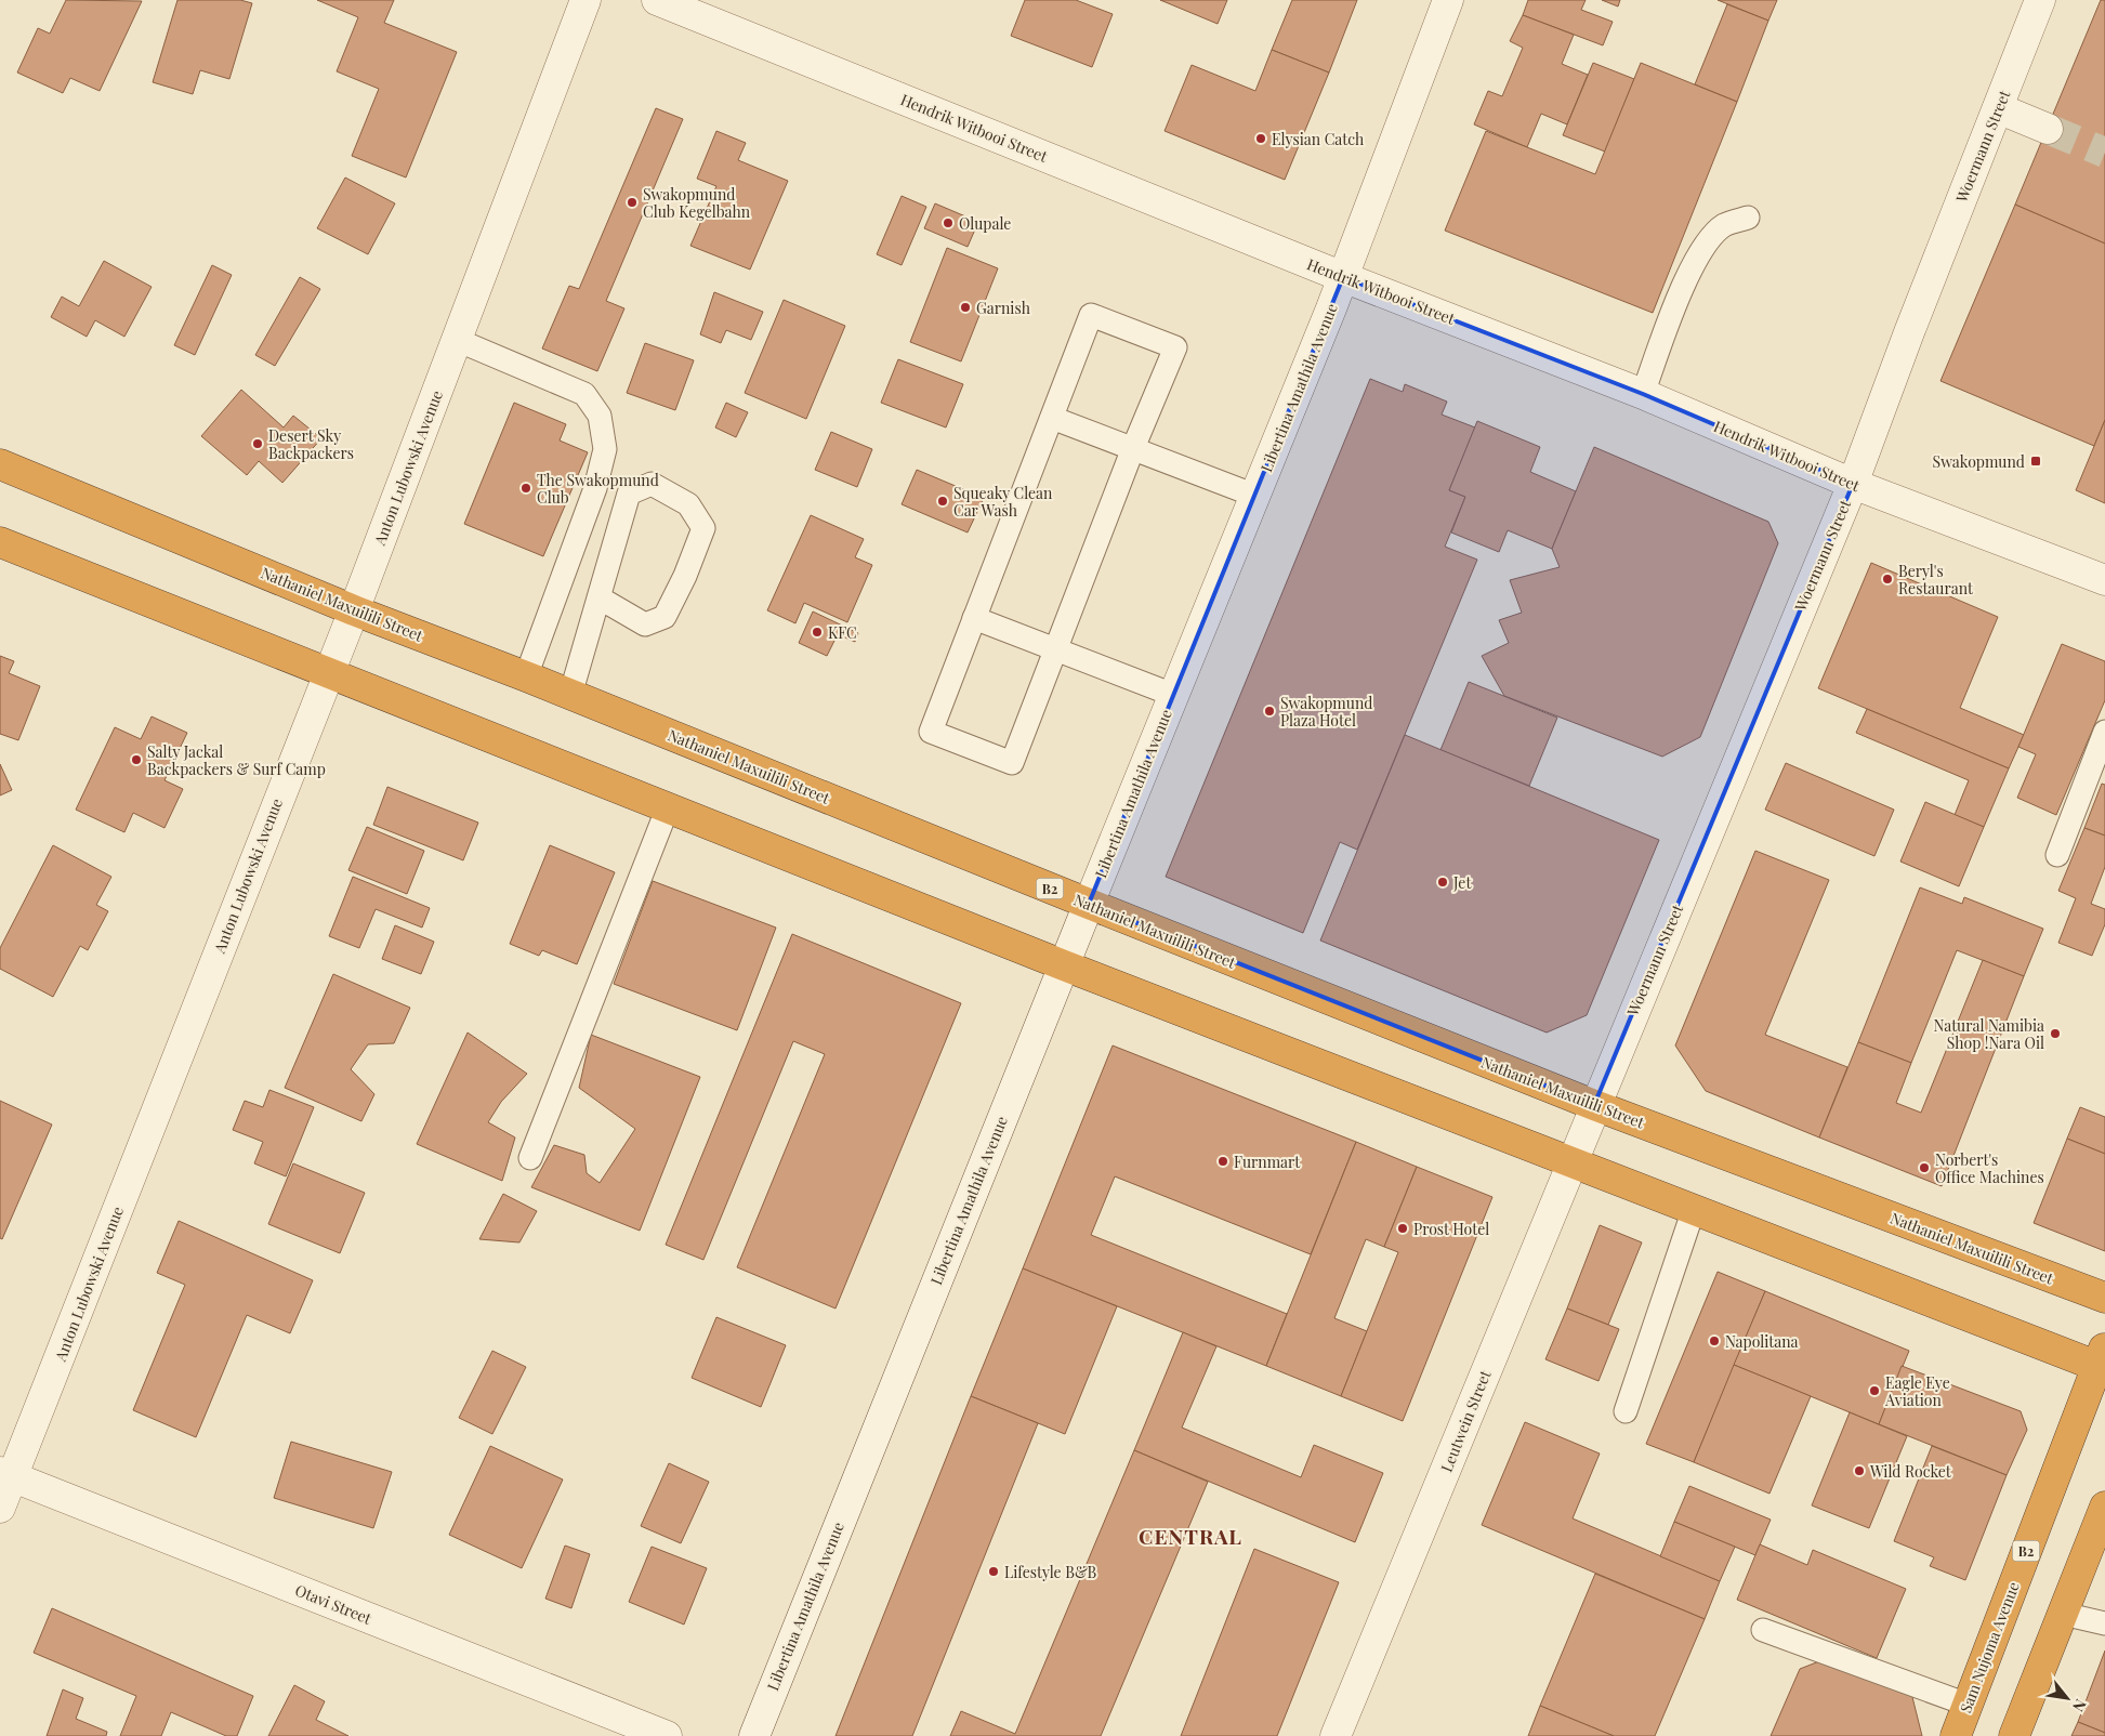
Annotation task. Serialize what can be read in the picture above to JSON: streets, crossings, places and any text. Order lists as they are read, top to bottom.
{
  "streets": {
    "highway": ["Nathaniel Maxuilili Street", "B2", "Sam Nujoma Avenue"],
    "street": [
      "Hendrik Witbooi Street",
      "Woermann Street",
      "Libertina Amathila Avenue",
      "Anton Lubowski Avenue",
      "Leutwein Street",
      "Otavi Street"
    ]
  },
  "crossings": [
    ["Hendrik Witbooi Street", "Woermann Street"],
    ["Hendrik Witbooi Street", "Libertina Amathila Avenue"],
    ["Woermann Street", "Nathaniel Maxuilili Street"],
    ["Woermann Street", "Leutwein Street"],
    ["Libertina Amathila Avenue", "Nathaniel Maxuilili Street"],
    ["Libertina Amathila Avenue", "B2"],
    ["Anton Lubowski Avenue", "Nathaniel Maxuilili Street"],
    ["Anton Lubowski Avenue", "B2"],
    ["Anton Lubowski Avenue", "Otavi Street"],
    ["Nathaniel Maxuilili Street", "Leutwein Street"],
    ["B2", "Leutwein Street"],
    ["B2", "Sam Nujoma Avenue"]
  ],
  "districts": ["CENTRAL"],
  "places": {
    "other": [
      "Elysian Catch",
      "Swakopmund Club Kegelbahn",
      "Olupale",
      "Garnish",
      "Desert Sky Backpackers",
      "The Swakopmund Club",
      "Squeaky Clean Car Wash",
      "Beryl's Restaurant",
      "KFC",
      "Swakopmund Plaza Hotel",
      "Salty Jackal Backpackers & Surf Camp",
      "Jet",
      "Natural Namibia Shop !Nara Oil",
      "Furnmart",
      "Norbert's Office Machines",
      "Prost Hotel",
      "Napolitana",
      "Eagle Eye Aviation",
      "Wild Rocket",
      "Lifestyle B&B"
    ],
    "transit": ["Swakopmund"]
  },
  "north": "bottom right"
}
